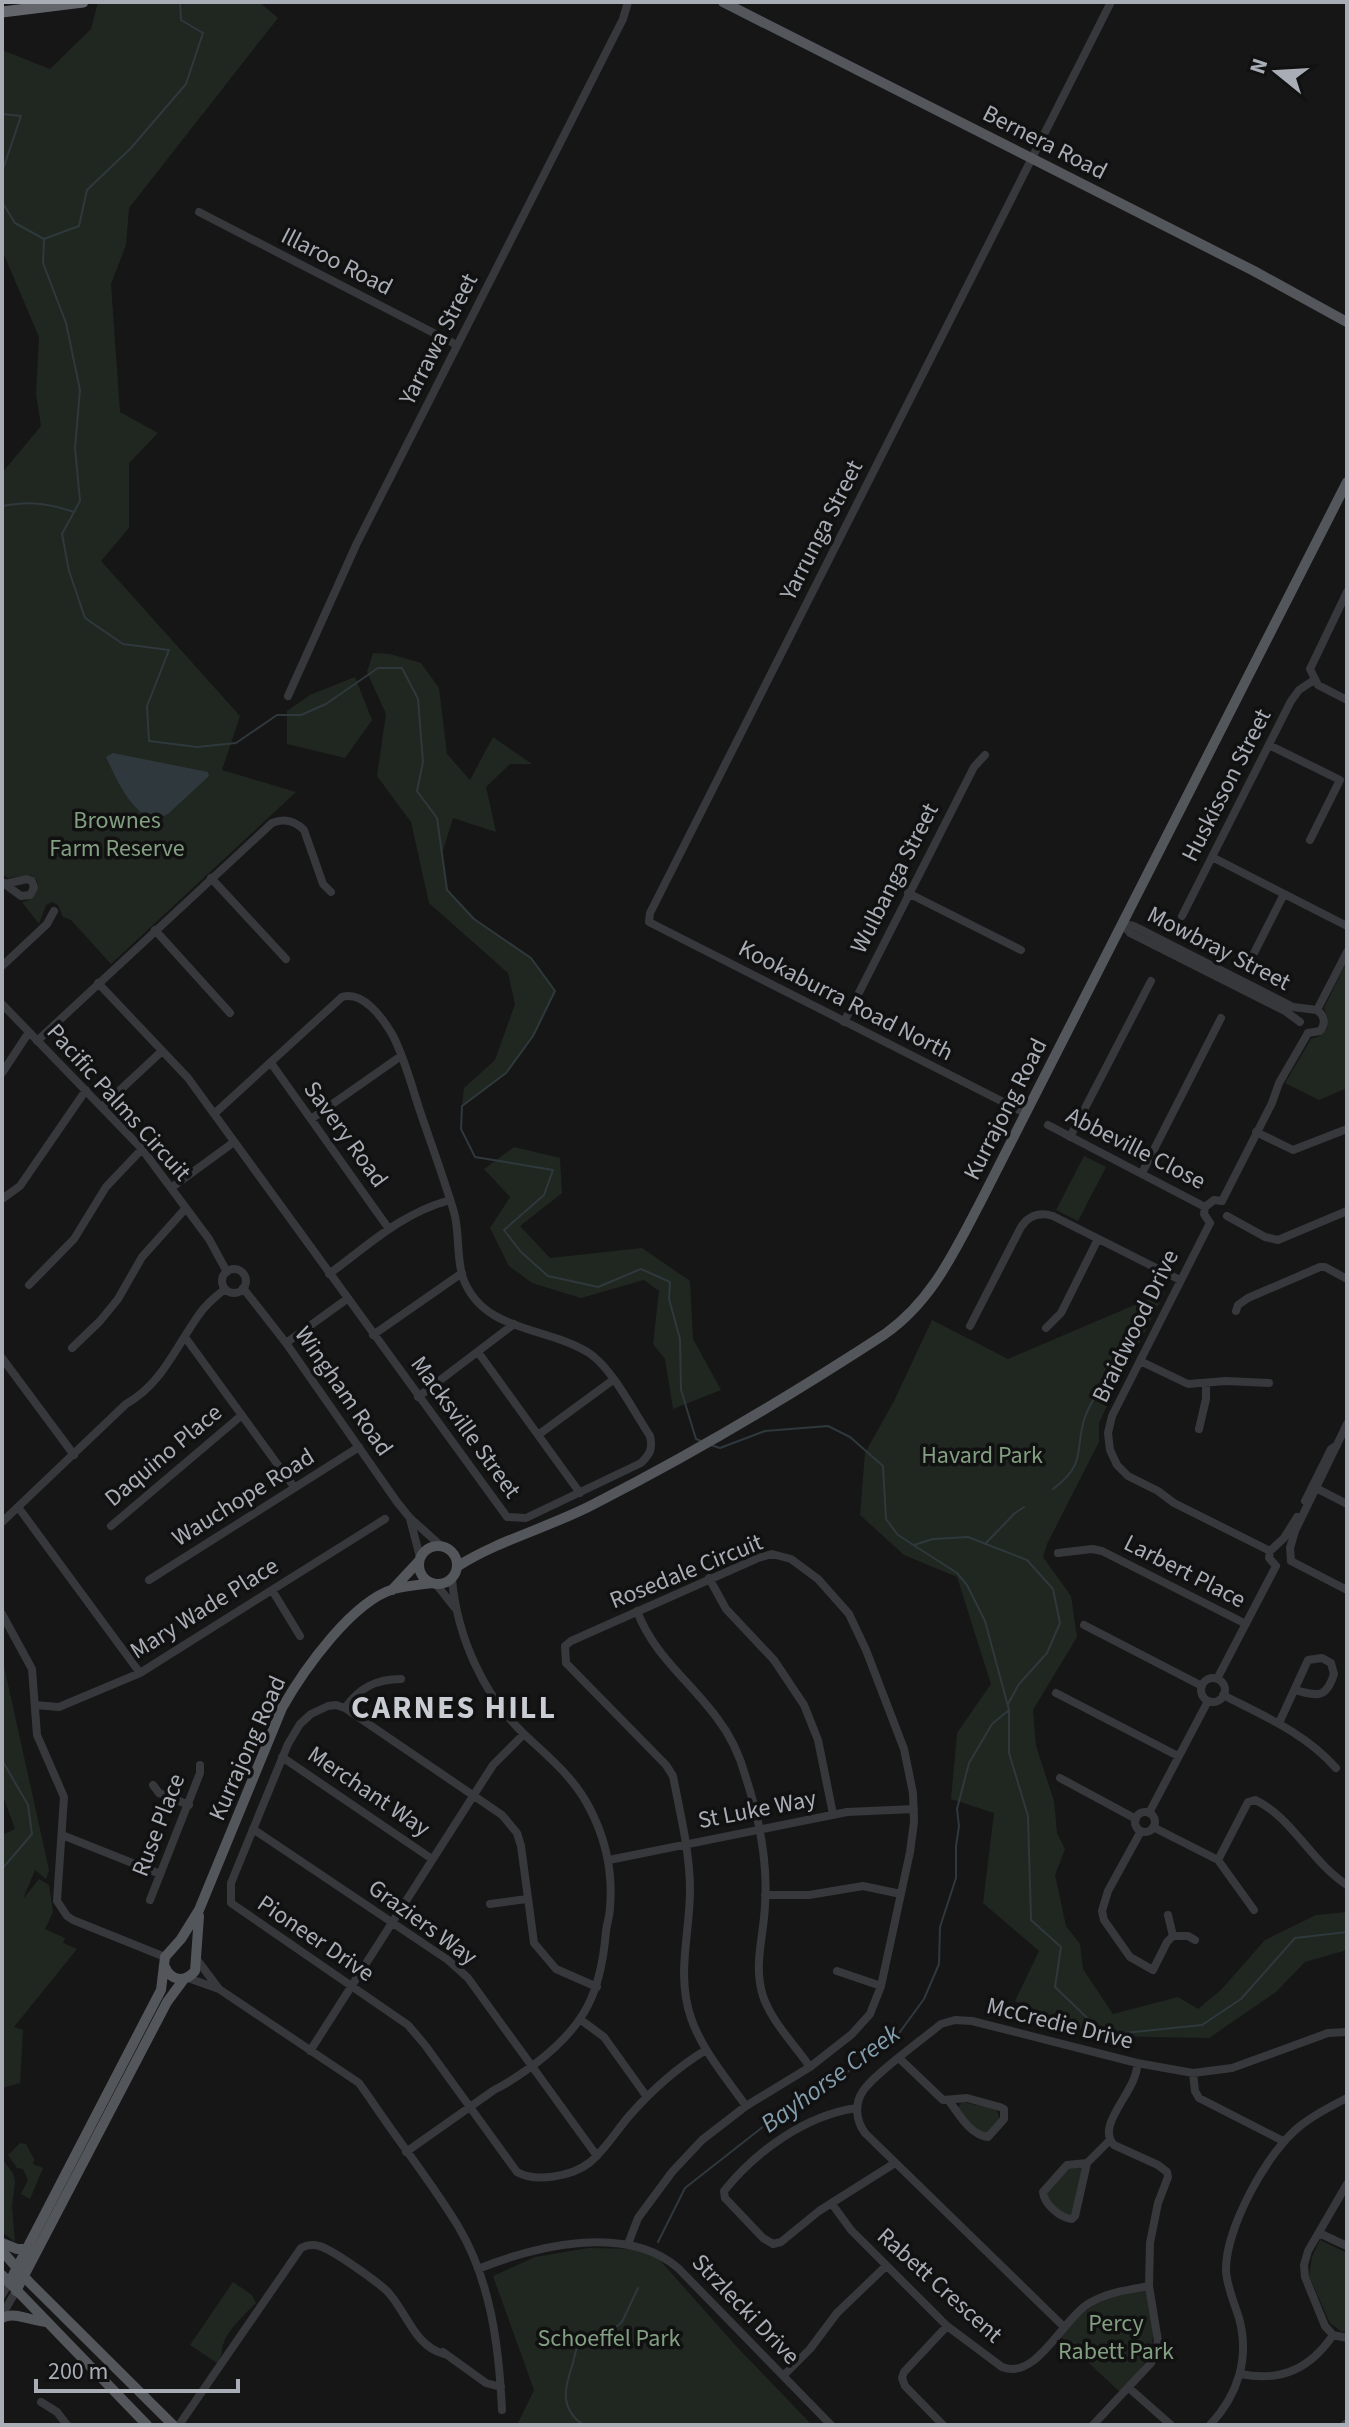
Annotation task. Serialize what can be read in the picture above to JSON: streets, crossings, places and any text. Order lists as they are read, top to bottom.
{
  "streets": {
    "main road": ["Bernera Road", "Kurrajong Road"],
    "street": [
      "Illaroo Road",
      "Yarrawa Street",
      "Yarrunga Street",
      "Huskisson Street",
      "Wulbanga Street",
      "Mowbray Street",
      "Kookaburra Road North",
      "Pacific Palms Circuit",
      "Savery Road",
      "Abbeville Close",
      "Braidwood Drive",
      "Wingham Road",
      "Macksville Street",
      "Daquino Place",
      "Wauchope Road",
      "Rosedale Circuit",
      "Larbert Place",
      "Mary Wade Place",
      "Merchant Way",
      "St Luke Way",
      "Ruse Place",
      "Graziers Way",
      "Pioneer Drive",
      "McCredie Drive",
      "Rabett Crescent",
      "Strzlecki Drive"
    ]
  },
  "crossings": [
    ["Bernera Road", "Yarrunga Street"],
    ["Illaroo Road", "Yarrawa Street"],
    ["Yarrunga Street", "Kookaburra Road North"],
    ["Wulbanga Street", "Kookaburra Road North"],
    ["Mowbray Street", "Kurrajong Road"],
    ["Kookaburra Road North", "Kurrajong Road"],
    ["Pacific Palms Circuit", "Wingham Road"],
    ["Kurrajong Road", "Wingham Road"],
    ["Savery Road", "Macksville Street"],
    ["Abbeville Close", "Braidwood Drive"],
    ["Wingham Road", "Wauchope Road"],
    ["Rosedale Circuit", "St Luke Way"],
    ["Rosedale Circuit", "Pioneer Drive"],
    ["Rosedale Circuit", "Strzlecki Drive"],
    ["Merchant Way", "Pioneer Drive"],
    ["Graziers Way", "Pioneer Drive"]
  ],
  "districts": ["CARNES HILL"],
  "water": ["Bayhorse Creek"],
  "parks": [
    "Brownes Farm Reserve",
    "Havard Park",
    "Percy Rabett Park",
    "Schoeffel Park"
  ],
  "scale_bar": "200 m",
  "north": "left"
}
